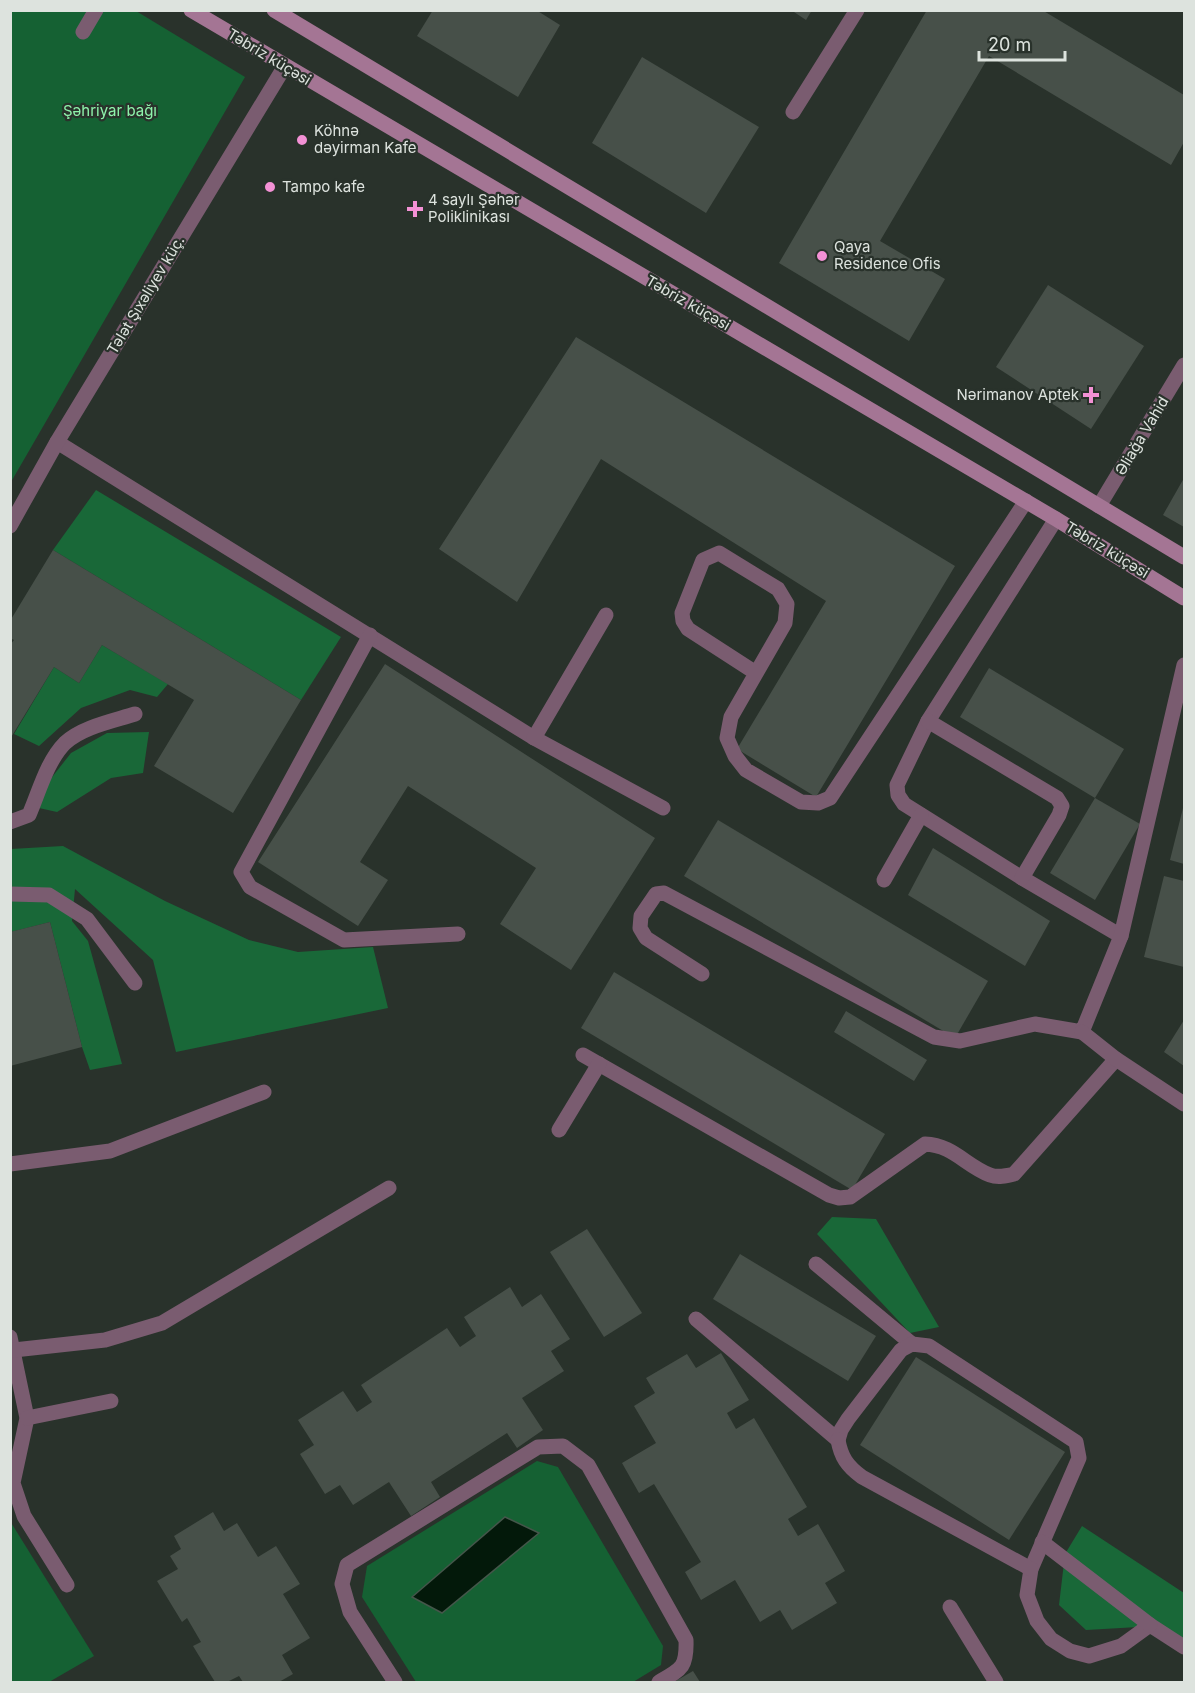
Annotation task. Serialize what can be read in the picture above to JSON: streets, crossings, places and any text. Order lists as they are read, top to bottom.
{
  "streets": {
    "main road": ["Təbriz küçəsi"],
    "street": ["Tələt Şıxəliyev küç.", "Əliağa Vahid"]
  },
  "crossings": [
    ["Təbriz küçəsi", "Tələt Şıxəliyev küç."]
  ],
  "parks": ["Şəhriyar bağı"],
  "places": {
    "other": ["Köhnə dəyirman Kafe", "Tampo kafe", "Qaya Residence Ofis"],
    "health": ["4 saylı Şəhər Poliklinikası", "Nərimanov Aptek"]
  },
  "scale_bar": "20 m"
}
